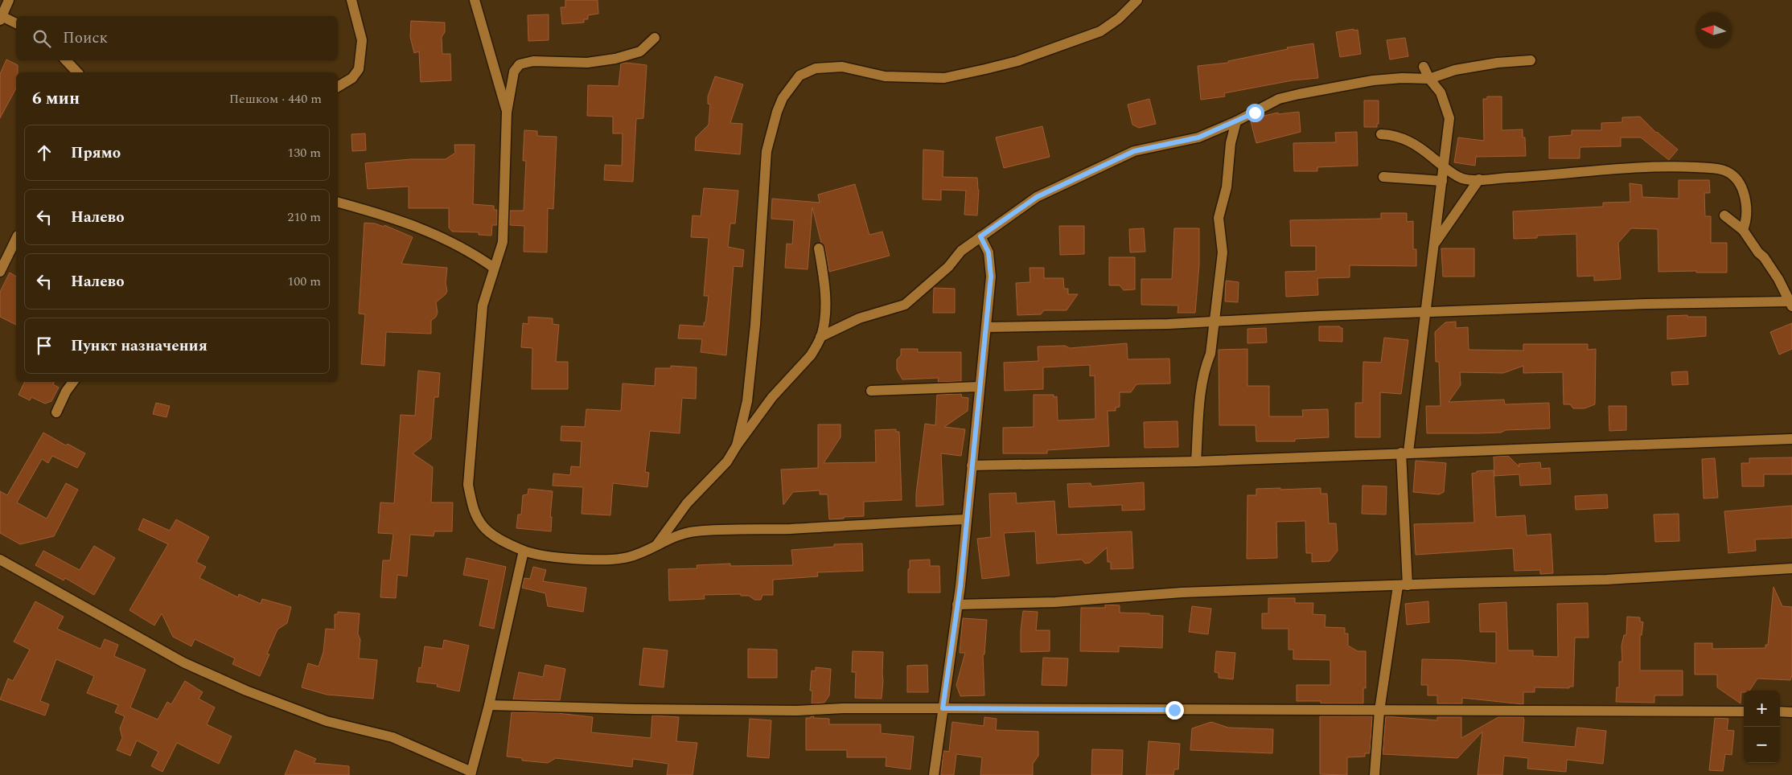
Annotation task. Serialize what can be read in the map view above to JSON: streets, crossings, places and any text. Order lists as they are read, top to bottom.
{
  "north": "left",
  "page": {
    "search": "Поиск",
    "heading": ["6 мин", "Пешком · 440 m"],
    "list": [
      ["Прямо", "130 m"],
      ["Налево", "210 m"],
      ["Налево", "100 m"],
      "Пункт назначения"
    ],
    "map_buttons": ["+", "−"]
  }
}
